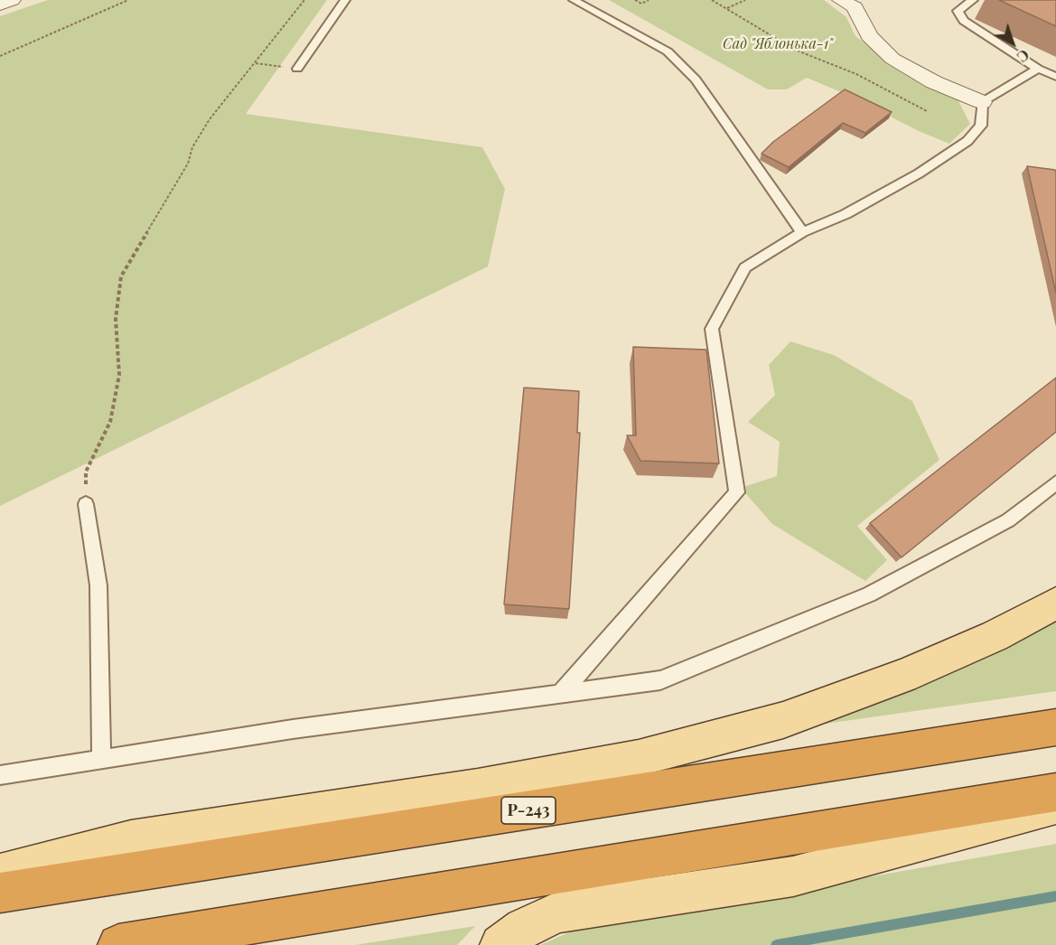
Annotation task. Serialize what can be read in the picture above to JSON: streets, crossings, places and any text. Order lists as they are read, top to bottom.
{
  "streets": {
    "highway": ["Р-243"]
  },
  "parks": ["Сад \"Яблонька-1\""],
  "north": "bottom right"
}
